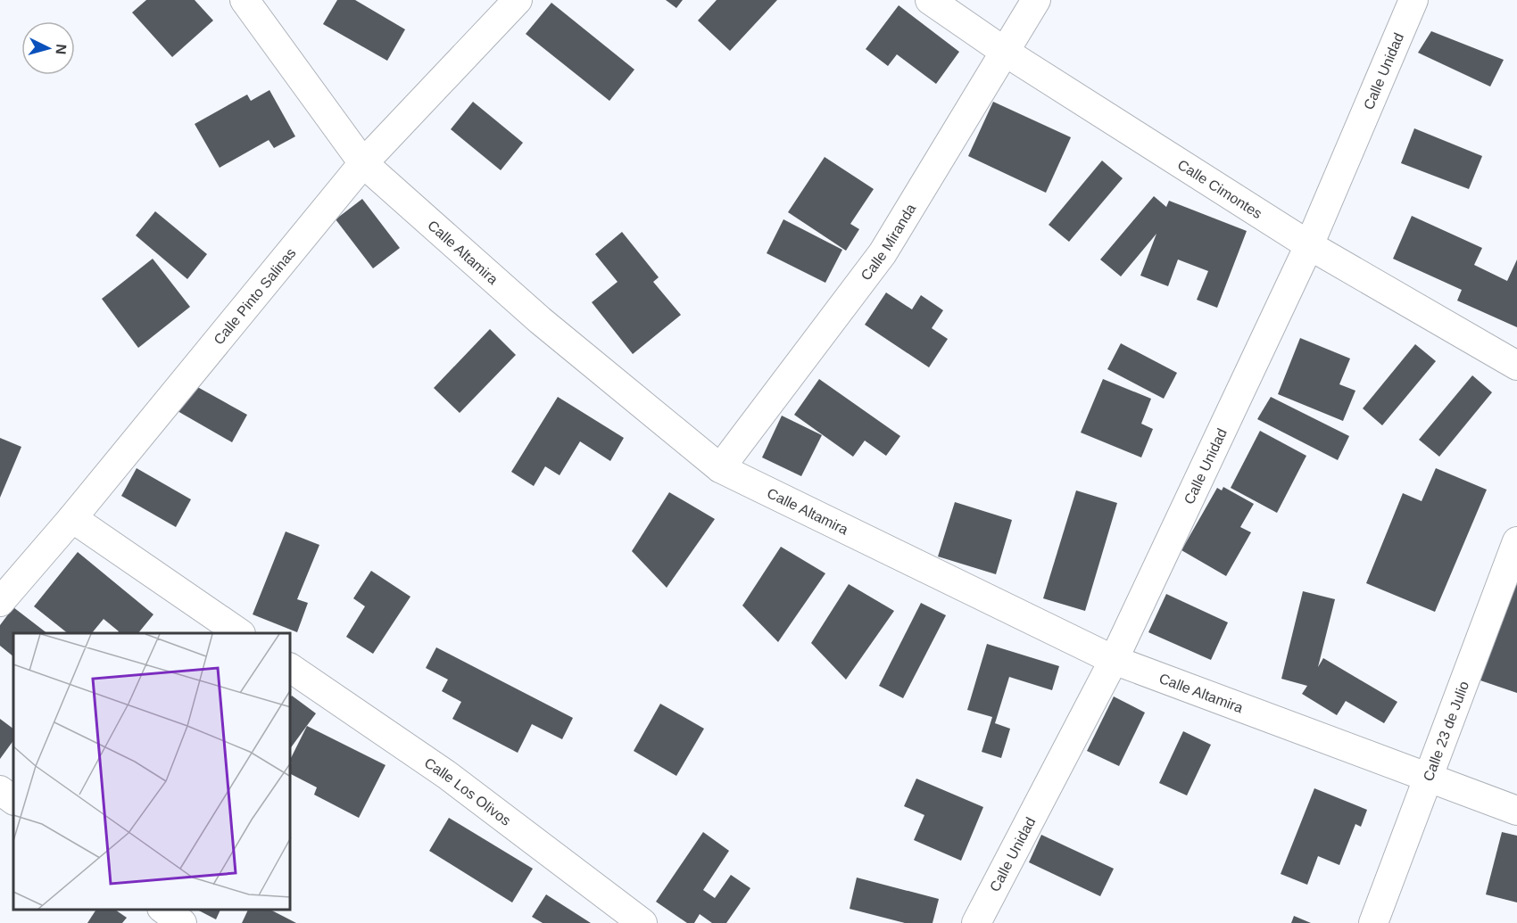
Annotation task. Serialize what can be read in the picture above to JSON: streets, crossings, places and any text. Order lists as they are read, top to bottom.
{
  "streets": {
    "street": [
      "Calle Unidad",
      "Calle Cimontes",
      "Calle Miranda",
      "Calle Altamira",
      "Calle Pinto Salinas",
      "Calle 23 de Julio",
      "Calle Los Olivos"
    ]
  },
  "crossings": [
    ["Calle Unidad", "Calle Cimontes"],
    ["Calle Unidad", "Calle Altamira"],
    ["Calle Cimontes", "Calle Miranda"],
    ["Calle Miranda", "Calle Altamira"],
    ["Calle Altamira", "Calle Pinto Salinas"],
    ["Calle Altamira", "Calle 23 de Julio"]
  ],
  "north": "right"
}
